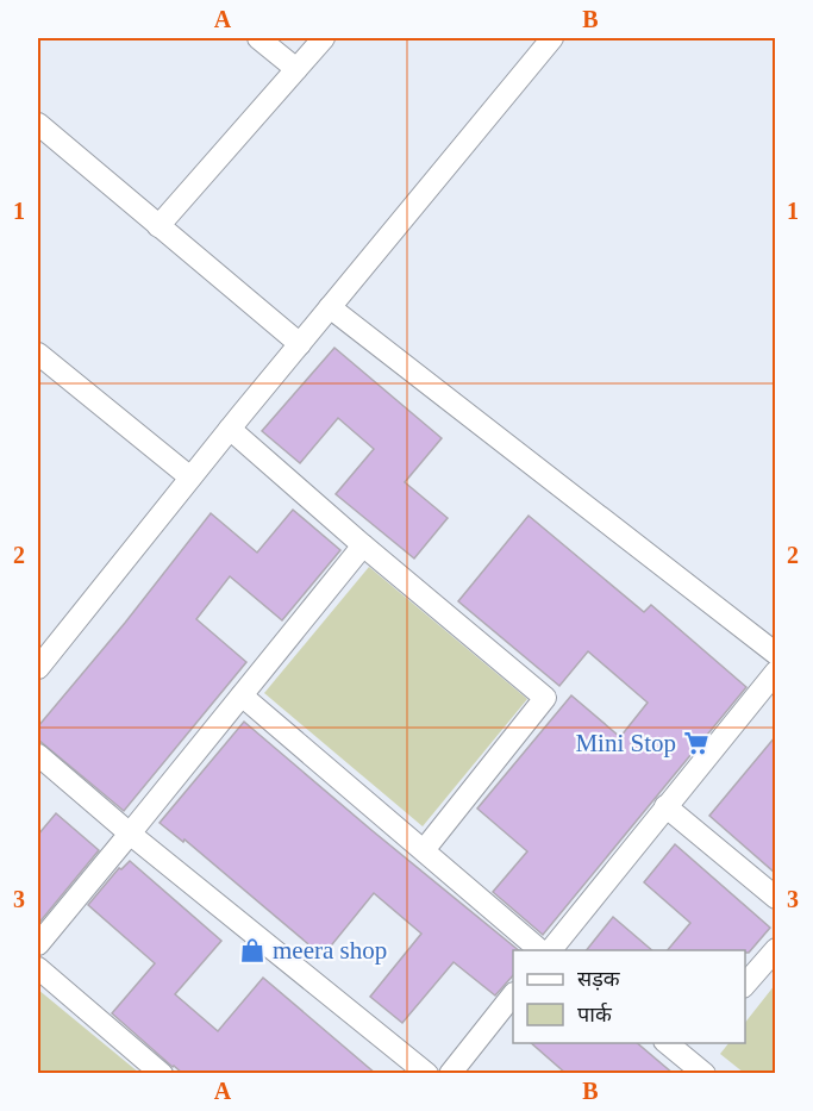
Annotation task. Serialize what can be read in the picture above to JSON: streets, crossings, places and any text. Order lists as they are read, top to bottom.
{
  "places": {
    "supermarket": ["Mini Stop"],
    "shop": ["meera shop"]
  },
  "legend": ["सड़क", "पार्क"],
  "grid": {
    "columns": ["A", "B"],
    "rows": ["1", "2", "3"]
  }
}
